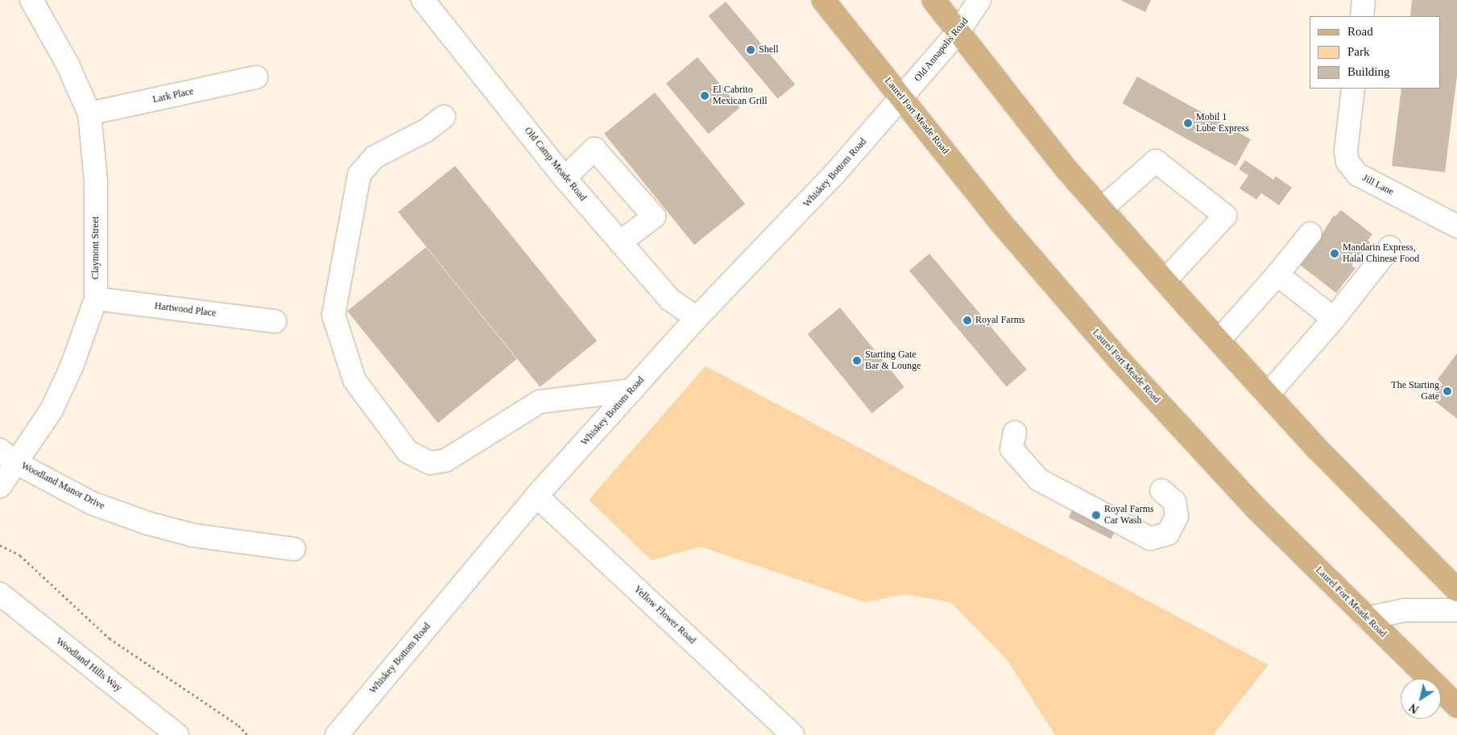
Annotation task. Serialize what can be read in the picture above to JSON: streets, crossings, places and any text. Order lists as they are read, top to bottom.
{
  "streets": {
    "main road": ["Laurel Fort Meade Road"],
    "street": [
      "Old Annapolis Road",
      "Lark Place",
      "Old Camp Meade Road",
      "Whiskey Bottom Road",
      "Jill Lane",
      "Claymont Street",
      "Hartwood Place",
      "Woodland Manor Drive",
      "Yellow Flower Road",
      "Woodland Hills Way"
    ]
  },
  "crossings": [
    ["Old Annapolis Road", "Laurel Fort Meade Road"],
    ["Old Annapolis Road", "Whiskey Bottom Road"],
    ["Lark Place", "Claymont Street"],
    ["Laurel Fort Meade Road", "Whiskey Bottom Road"],
    ["Old Camp Meade Road", "Whiskey Bottom Road"],
    ["Whiskey Bottom Road", "Yellow Flower Road"],
    ["Claymont Street", "Hartwood Place"],
    ["Claymont Street", "Woodland Manor Drive"]
  ],
  "places": [
    "Shell",
    "El Cabrito Mexican Grill",
    "Mobil 1 Lube Express",
    "Mandarin Express, Halal Chinese Food",
    "Royal Farms",
    "Starting Gate Bar & Lounge",
    "The Starting Gate",
    "Royal Farms Car Wash"
  ],
  "legend": ["Road", "Park", "Building"],
  "north": "bottom left"
}
